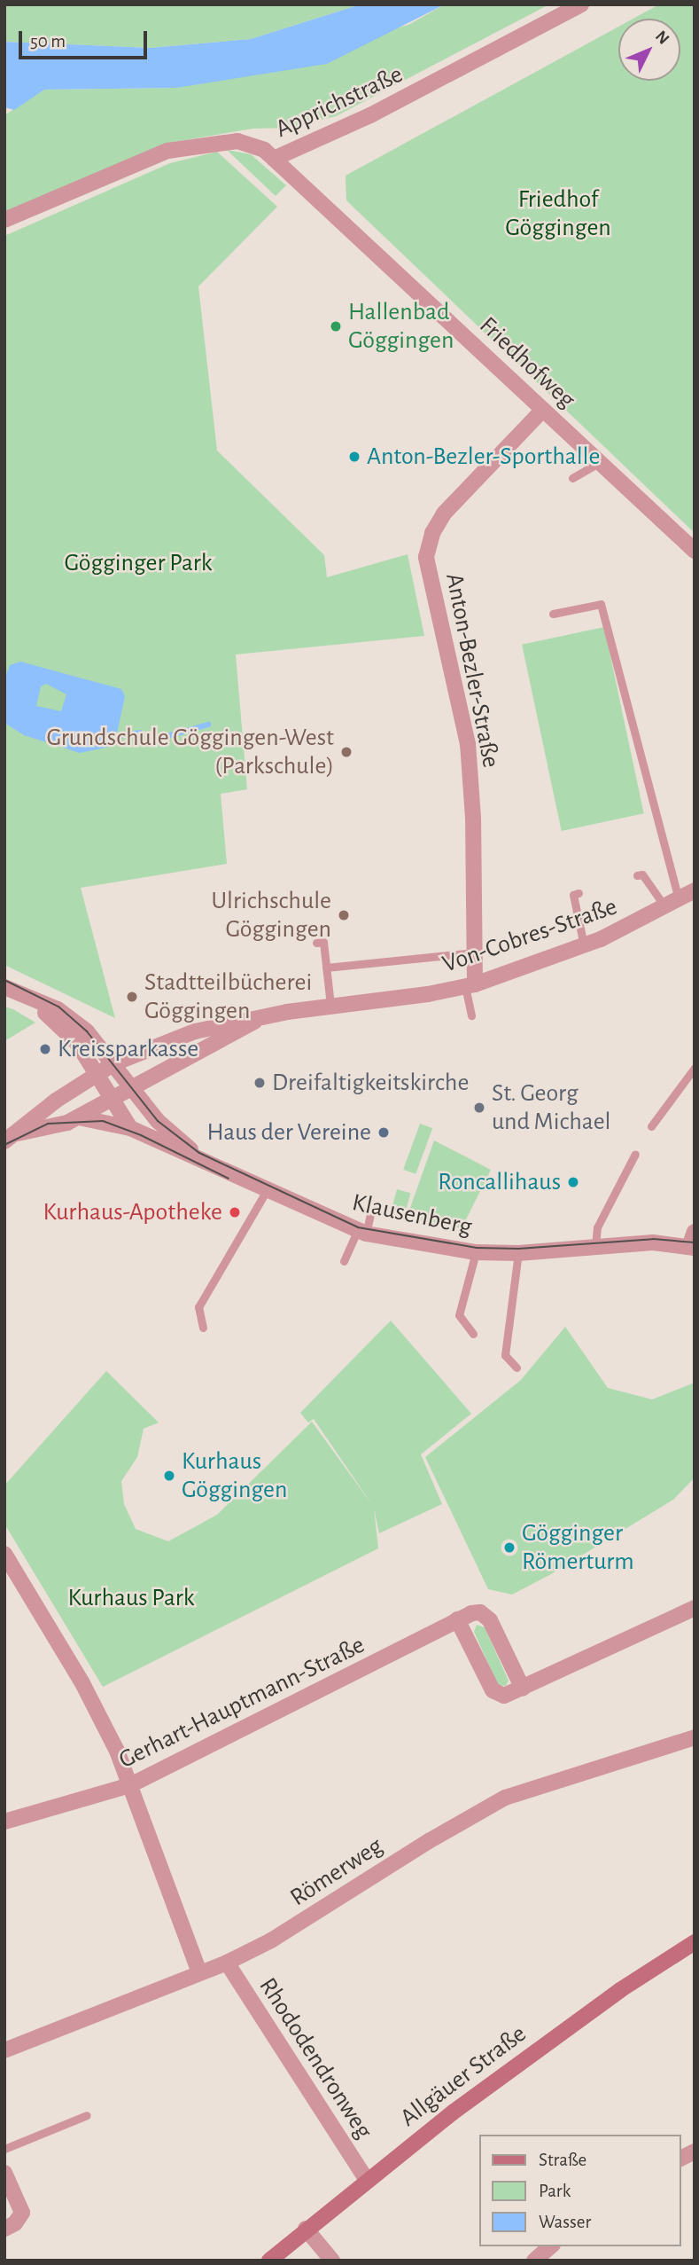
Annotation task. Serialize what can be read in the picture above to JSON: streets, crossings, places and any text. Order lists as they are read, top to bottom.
{
  "streets": {
    "main road": ["Allgäuer Straße"],
    "street": [
      "Apprichstraße",
      "Friedhofweg",
      "Anton-Bezler-Straße",
      "Von-Cobres-Straße",
      "Klausenberg",
      "Gerhart-Hauptmann-Straße",
      "Römerweg",
      "Rhododendronweg"
    ]
  },
  "crossings": [
    ["Apprichstraße", "Friedhofweg"],
    ["Friedhofweg", "Anton-Bezler-Straße"],
    ["Anton-Bezler-Straße", "Von-Cobres-Straße"],
    ["Von-Cobres-Straße", "Klausenberg"],
    ["Römerweg", "Rhododendronweg"],
    ["Rhododendronweg", "Allgäuer Straße"]
  ],
  "parks": ["Friedhof Göggingen", "Gögginger Park", "Kurhaus Park"],
  "places": [
    "Hallenbad Göggingen",
    "Anton-Bezler-Sporthalle",
    "Grundschule Göggingen-West (Parkschule)",
    "Ulrichschule Göggingen",
    "Stadtteilbücherei Göggingen",
    "Kreissparkasse",
    "Dreifaltigkeitskirche",
    "St. Georg und Michael",
    "Haus der Vereine",
    "Roncallihaus",
    "Kurhaus-Apotheke",
    "Kurhaus Göggingen",
    "Gögginger Römerturm"
  ],
  "legend": ["Straße", "Park", "Wasser"],
  "scale_bar": "50 m",
  "north": "top right"
}
